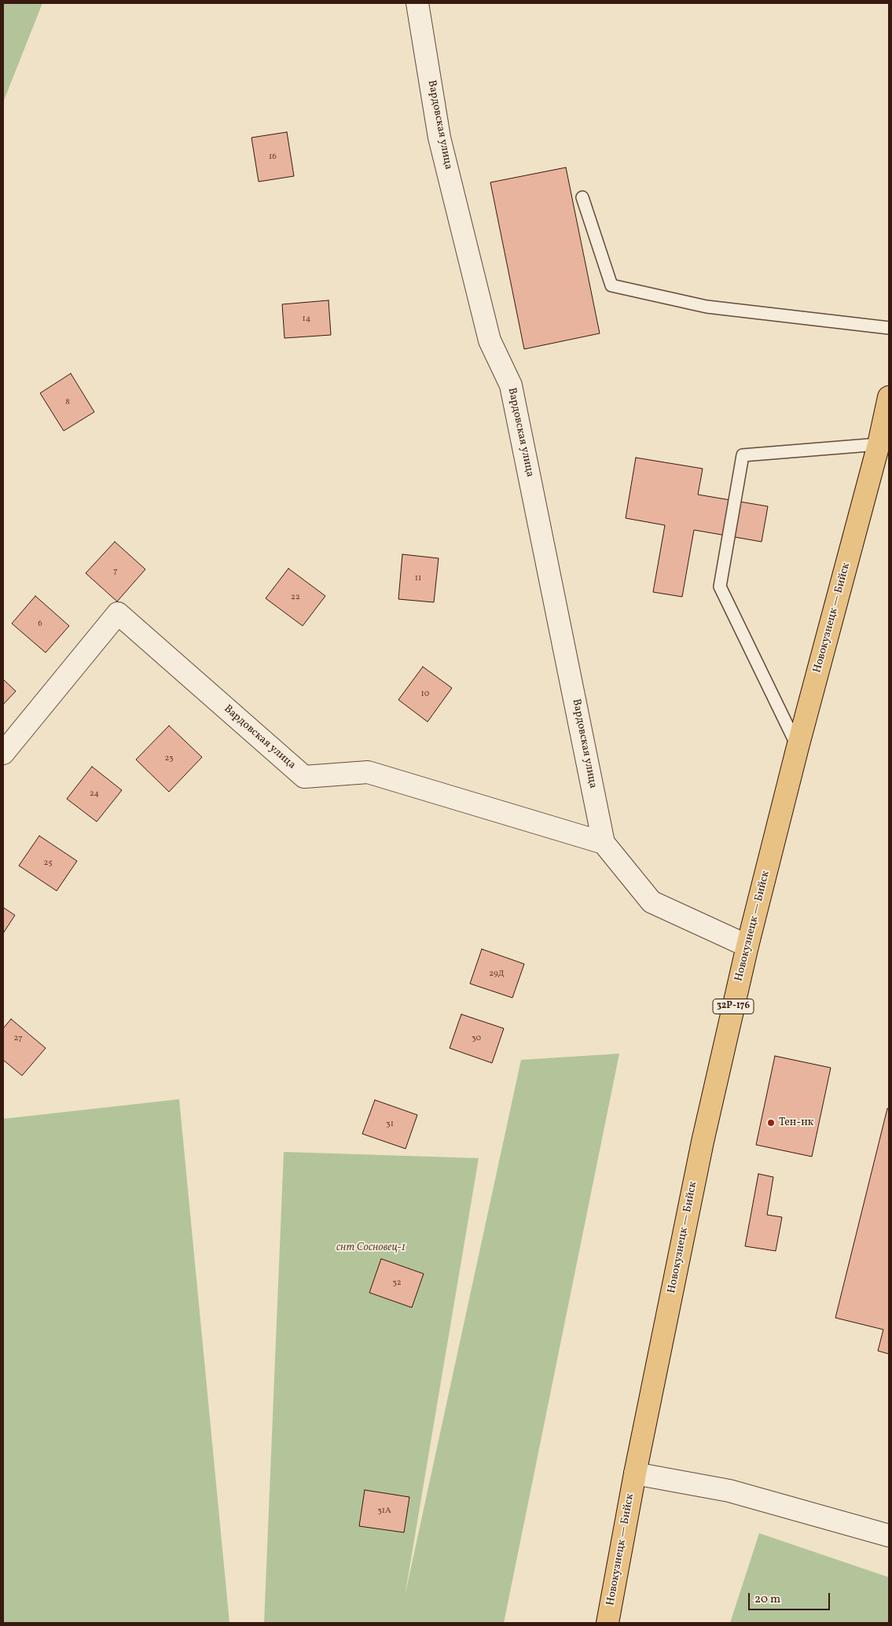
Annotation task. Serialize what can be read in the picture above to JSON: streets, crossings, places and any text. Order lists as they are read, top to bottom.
{
  "streets": {
    "main road": ["Новокузнецк — Бийск", "32Р-176"],
    "street": ["Вардовская улица"]
  },
  "crossings": [
    ["Вардовская улица", "Новокузнецк — Бийск"]
  ],
  "parks": ["снт Сосновец-1"],
  "places": ["Тен-нк"],
  "house_numbers": [
    "16",
    "14",
    "8",
    "7",
    "11",
    "22",
    "6",
    "10",
    "23",
    "24",
    "25",
    "29Д",
    "27",
    "30",
    "31",
    "32",
    "31А"
  ],
  "scale_bar": "20 m"
}
